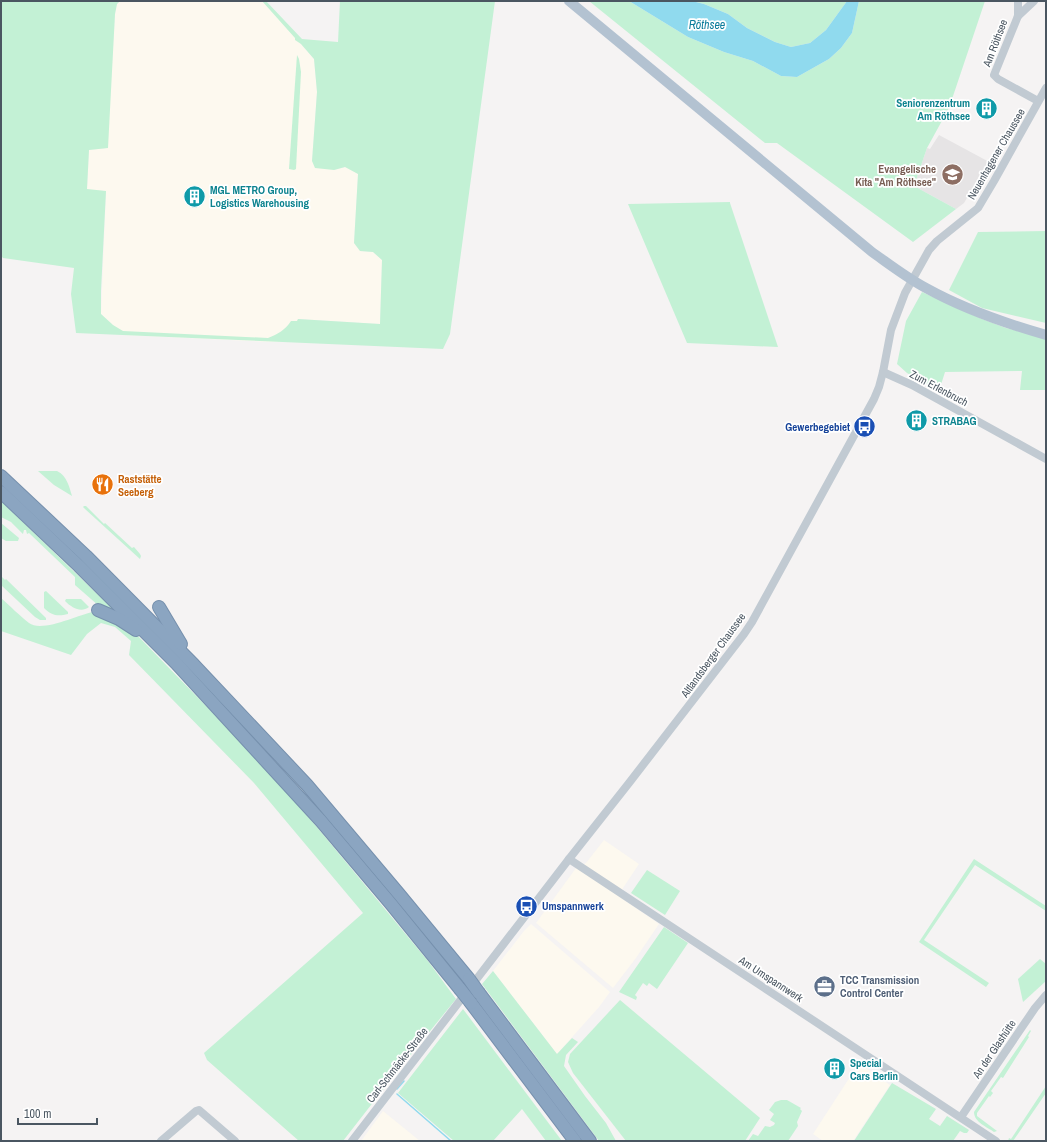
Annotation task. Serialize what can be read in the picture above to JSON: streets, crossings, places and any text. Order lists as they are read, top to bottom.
{
  "streets": {
    "street": [
      "Am Röthsee",
      "Neuenhagener Chaussee",
      "Zum Erlenbruch",
      "Altlandsberger Chaussee",
      "Am Umspannwerk",
      "An der Glashütte",
      "Carl-Schmäcke-Straße"
    ]
  },
  "crossings": [
    ["Am Röthsee", "Neuenhagener Chaussee"],
    ["Neuenhagener Chaussee", "Altlandsberger Chaussee"],
    ["Zum Erlenbruch", "Altlandsberger Chaussee"],
    ["Altlandsberger Chaussee", "Am Umspannwerk"],
    ["Altlandsberger Chaussee", "Carl-Schmäcke-Straße"],
    ["Am Umspannwerk", "An der Glashütte"]
  ],
  "water": ["Röthsee"],
  "places": {
    "building": [
      "Seniorenzentrum Am Röthsee",
      "MGL METRO Group, Logistics Warehousing",
      "STRABAG",
      "Special Cars Berlin"
    ],
    "school or university": ["Evangelische Kita \"Am Röthsee\""],
    "bus stop": ["Gewerbegebiet", "Umspannwerk"],
    "restaurant": ["Raststätte Seeberg"],
    "office": ["TCC Transmission Control Center"]
  },
  "scale_bar": "100 m"
}
